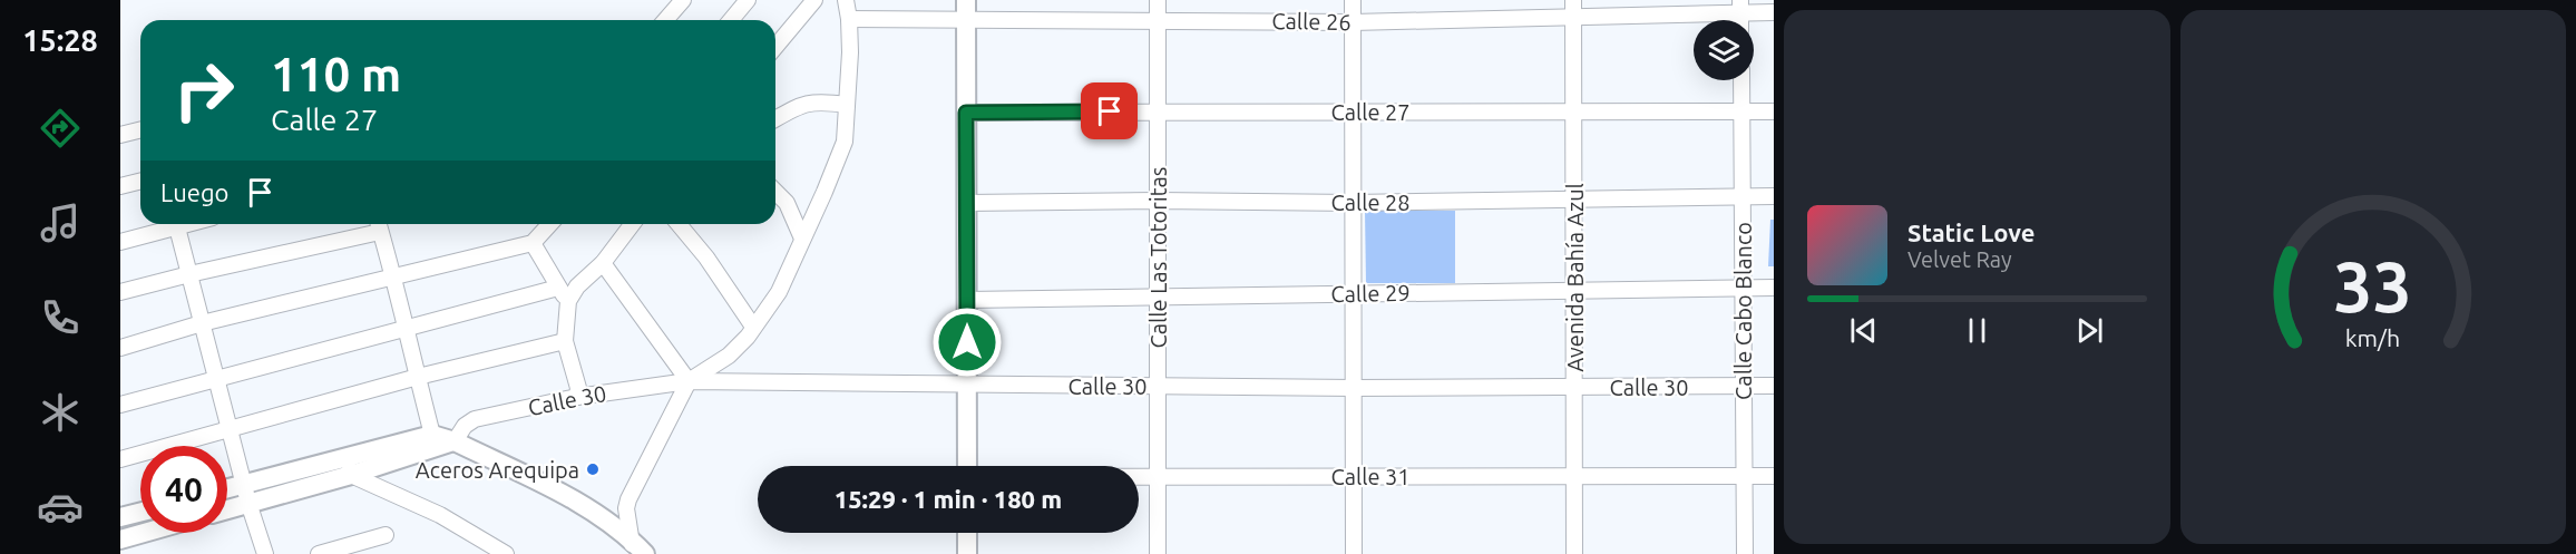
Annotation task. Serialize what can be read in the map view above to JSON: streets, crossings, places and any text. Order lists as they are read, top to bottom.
{
  "streets": {
    "street": [
      "Calle 26",
      "Calle 27",
      "Calle 28",
      "Calle Las Totoritas",
      "Avenida Bahía Azul",
      "Calle 29",
      "Calle Cabo Blanco",
      "Calle 30",
      "Calle 31"
    ]
  },
  "crossings": [
    ["Calle 26", "Calle Las Totoritas"],
    ["Calle 26", "Avenida Bahía Azul"],
    ["Calle 27", "Calle Las Totoritas"],
    ["Calle 27", "Avenida Bahía Azul"],
    ["Calle 27", "Calle Cabo Blanco"],
    ["Calle 28", "Calle Las Totoritas"],
    ["Calle 28", "Avenida Bahía Azul"],
    ["Calle 28", "Calle Cabo Blanco"],
    ["Calle Las Totoritas", "Calle 29"],
    ["Calle Las Totoritas", "Calle 30"],
    ["Calle Las Totoritas", "Calle 31"],
    ["Avenida Bahía Azul", "Calle 29"],
    ["Avenida Bahía Azul", "Calle 30"],
    ["Avenida Bahía Azul", "Calle 31"],
    ["Calle 29", "Calle Cabo Blanco"],
    ["Calle Cabo Blanco", "Calle 30"],
    ["Calle Cabo Blanco", "Calle 31"]
  ],
  "places": ["Aceros Arequipa"],
  "page": {
    "tabs": "15:28",
    "turn": ["110 m", "Calle 27"],
    "then": "Luego",
    "song": ["Static Love", "Velvet Ray"],
    "limit": "40",
    "trip": "15:29 · 1 min · 180 m",
    "gauge": ["33", "km/h"]
  }
}
